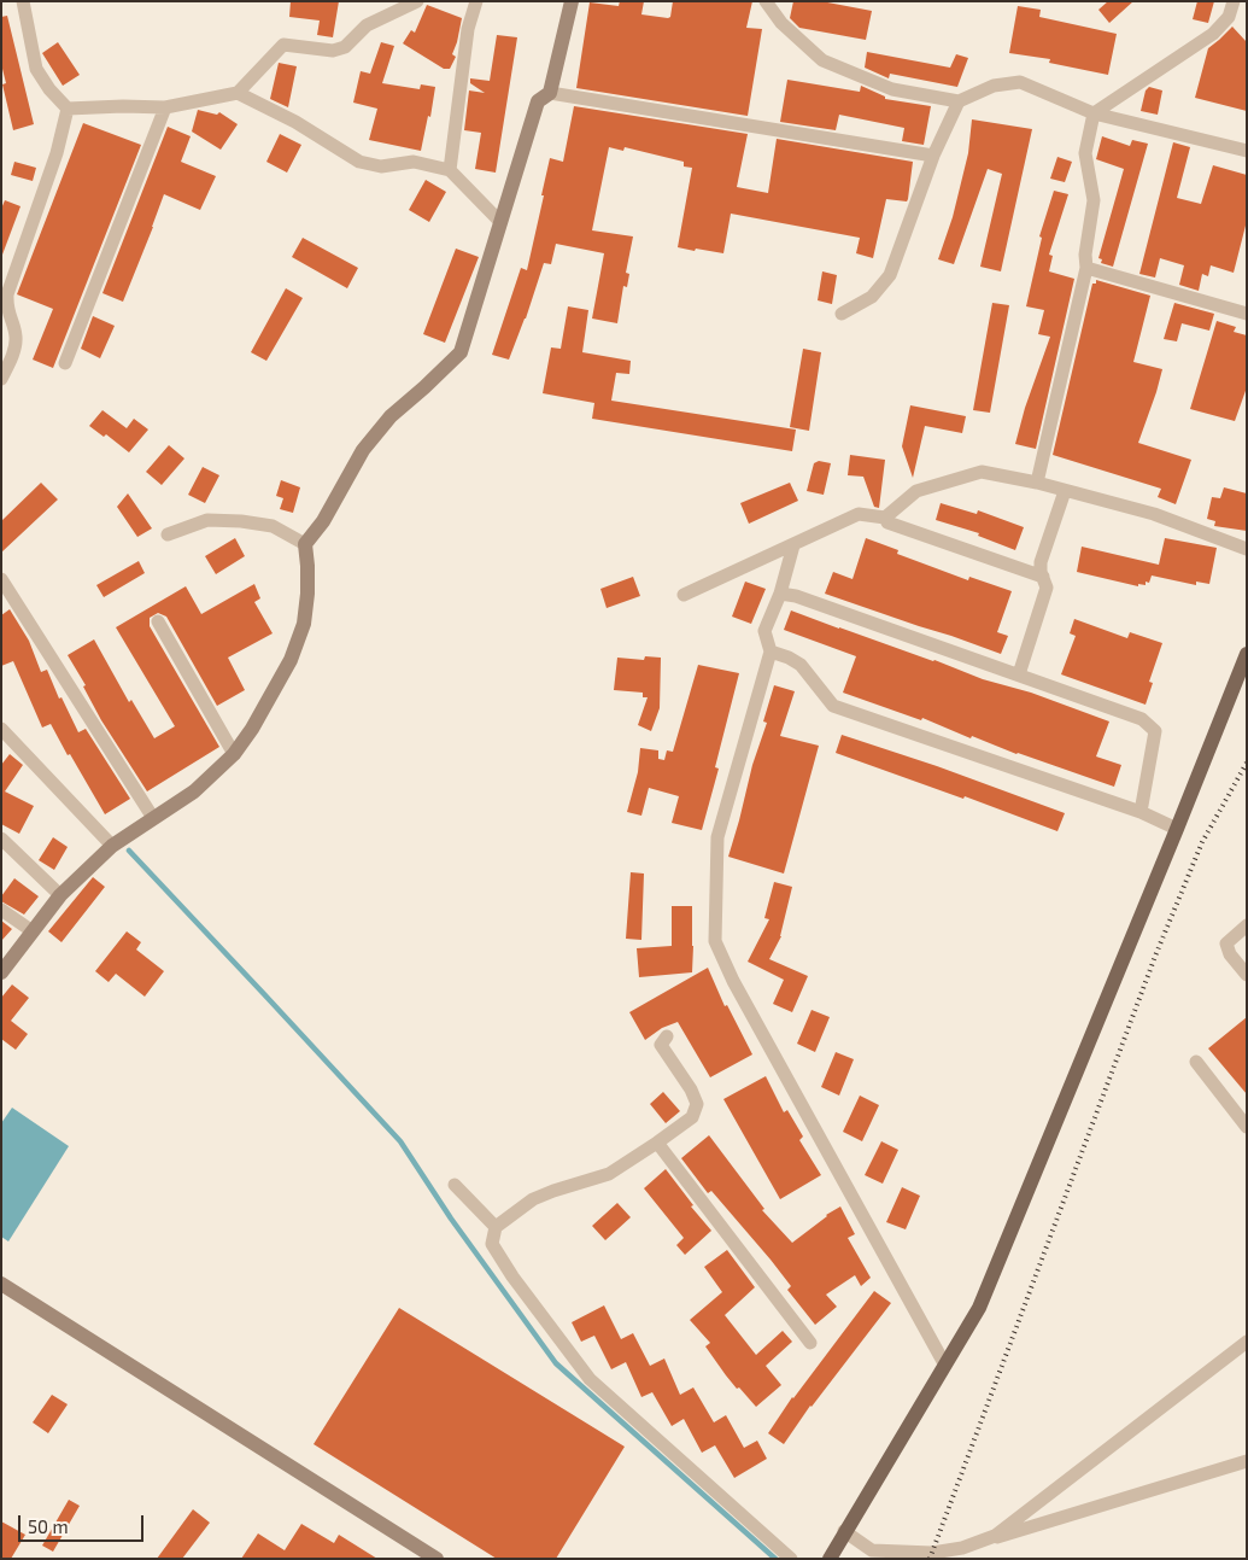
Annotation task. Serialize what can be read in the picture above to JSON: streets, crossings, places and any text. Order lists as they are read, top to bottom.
{
  "scale_bar": "50 m"
}
